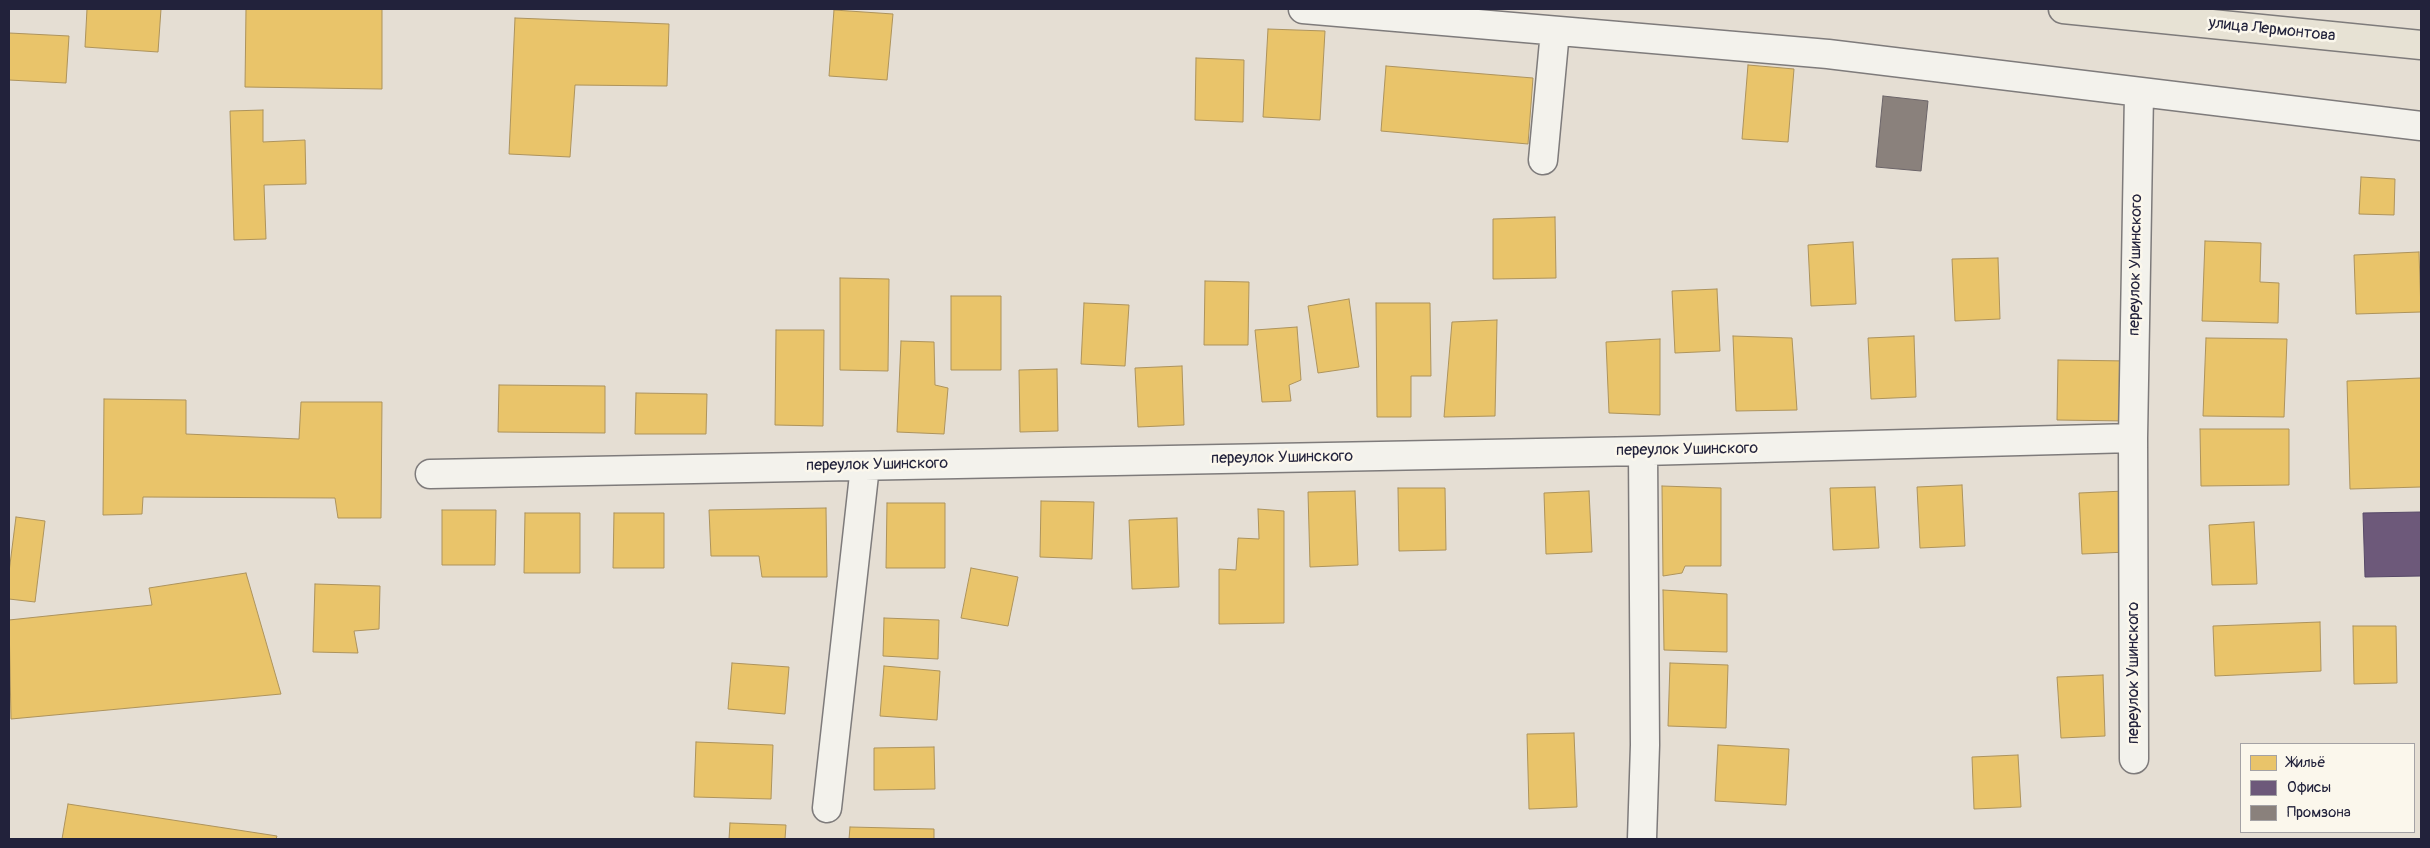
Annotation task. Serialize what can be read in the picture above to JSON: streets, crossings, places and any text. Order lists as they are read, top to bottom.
{
  "streets": {
    "main road": ["улица Лермонтова"],
    "street": ["переулок Ушинского"]
  },
  "legend": ["Жильё", "Офисы", "Промзона"]
}
